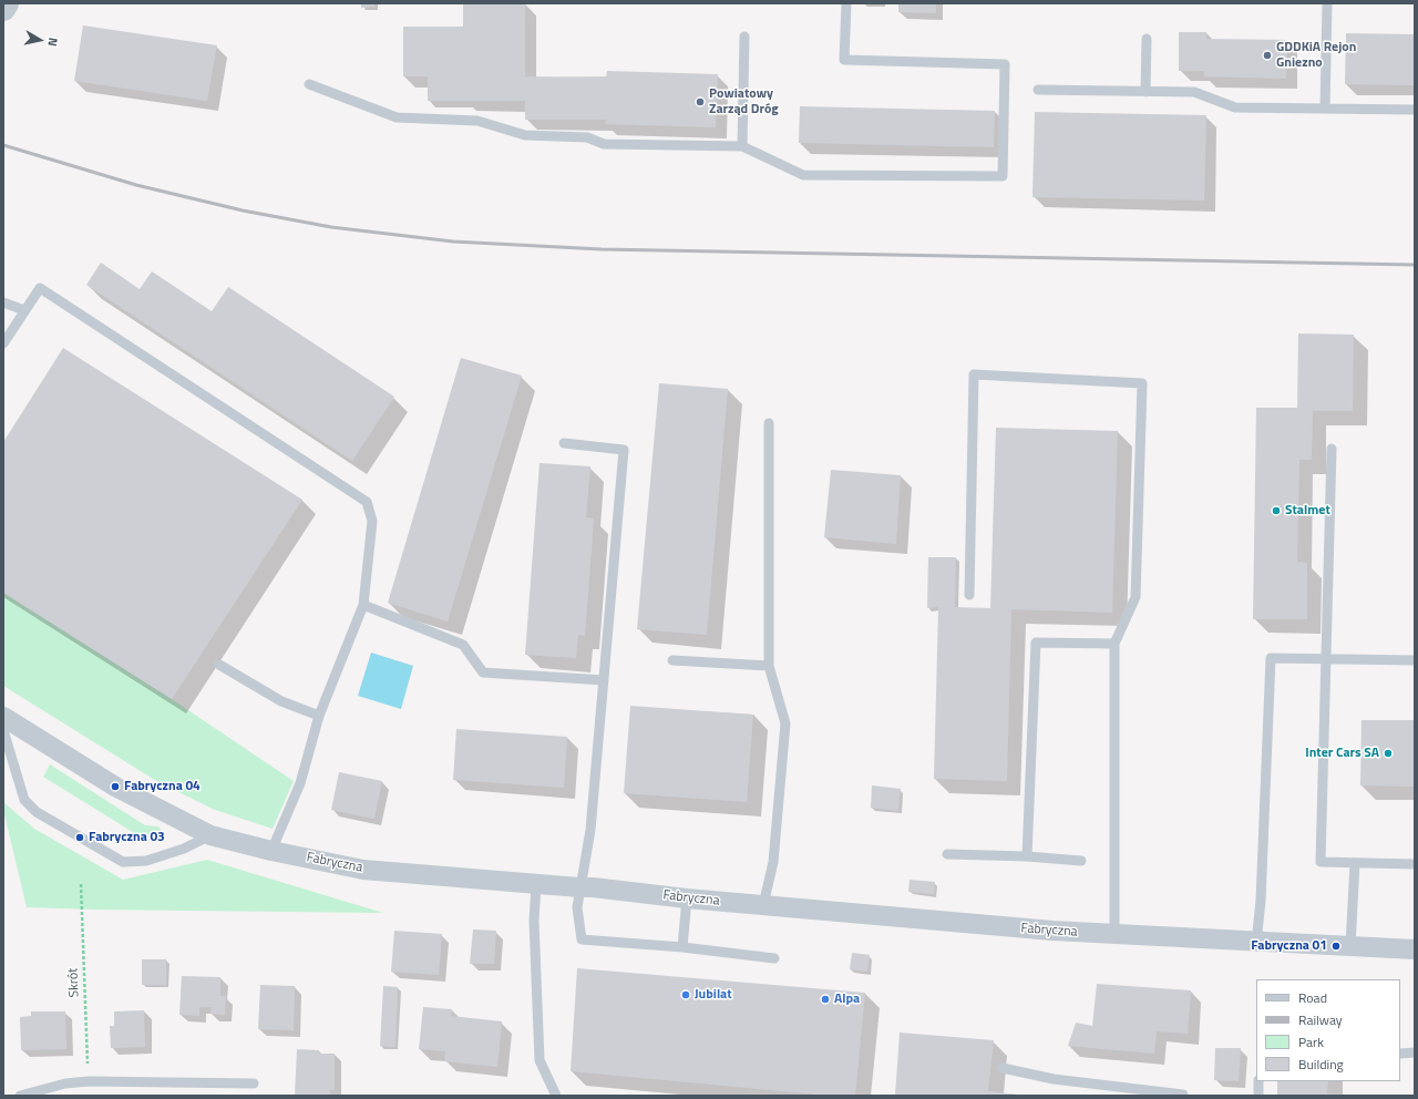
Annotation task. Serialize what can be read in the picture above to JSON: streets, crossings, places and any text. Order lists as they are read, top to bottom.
{
  "streets": {
    "street": ["Fabryczna"],
    "path": ["Skrót"]
  },
  "places": [
    "GDDKiA Rejon Gniezno",
    "Powiatowy Zarząd Dróg",
    "Stalmet",
    "Inter Cars SA",
    "Fabryczna 04",
    "Fabryczna 03",
    "Fabryczna 01",
    "Jubilat",
    "Alpa"
  ],
  "legend": [
    "Road",
    "Railway",
    "Park",
    "Building"
  ],
  "north": "right"
}
